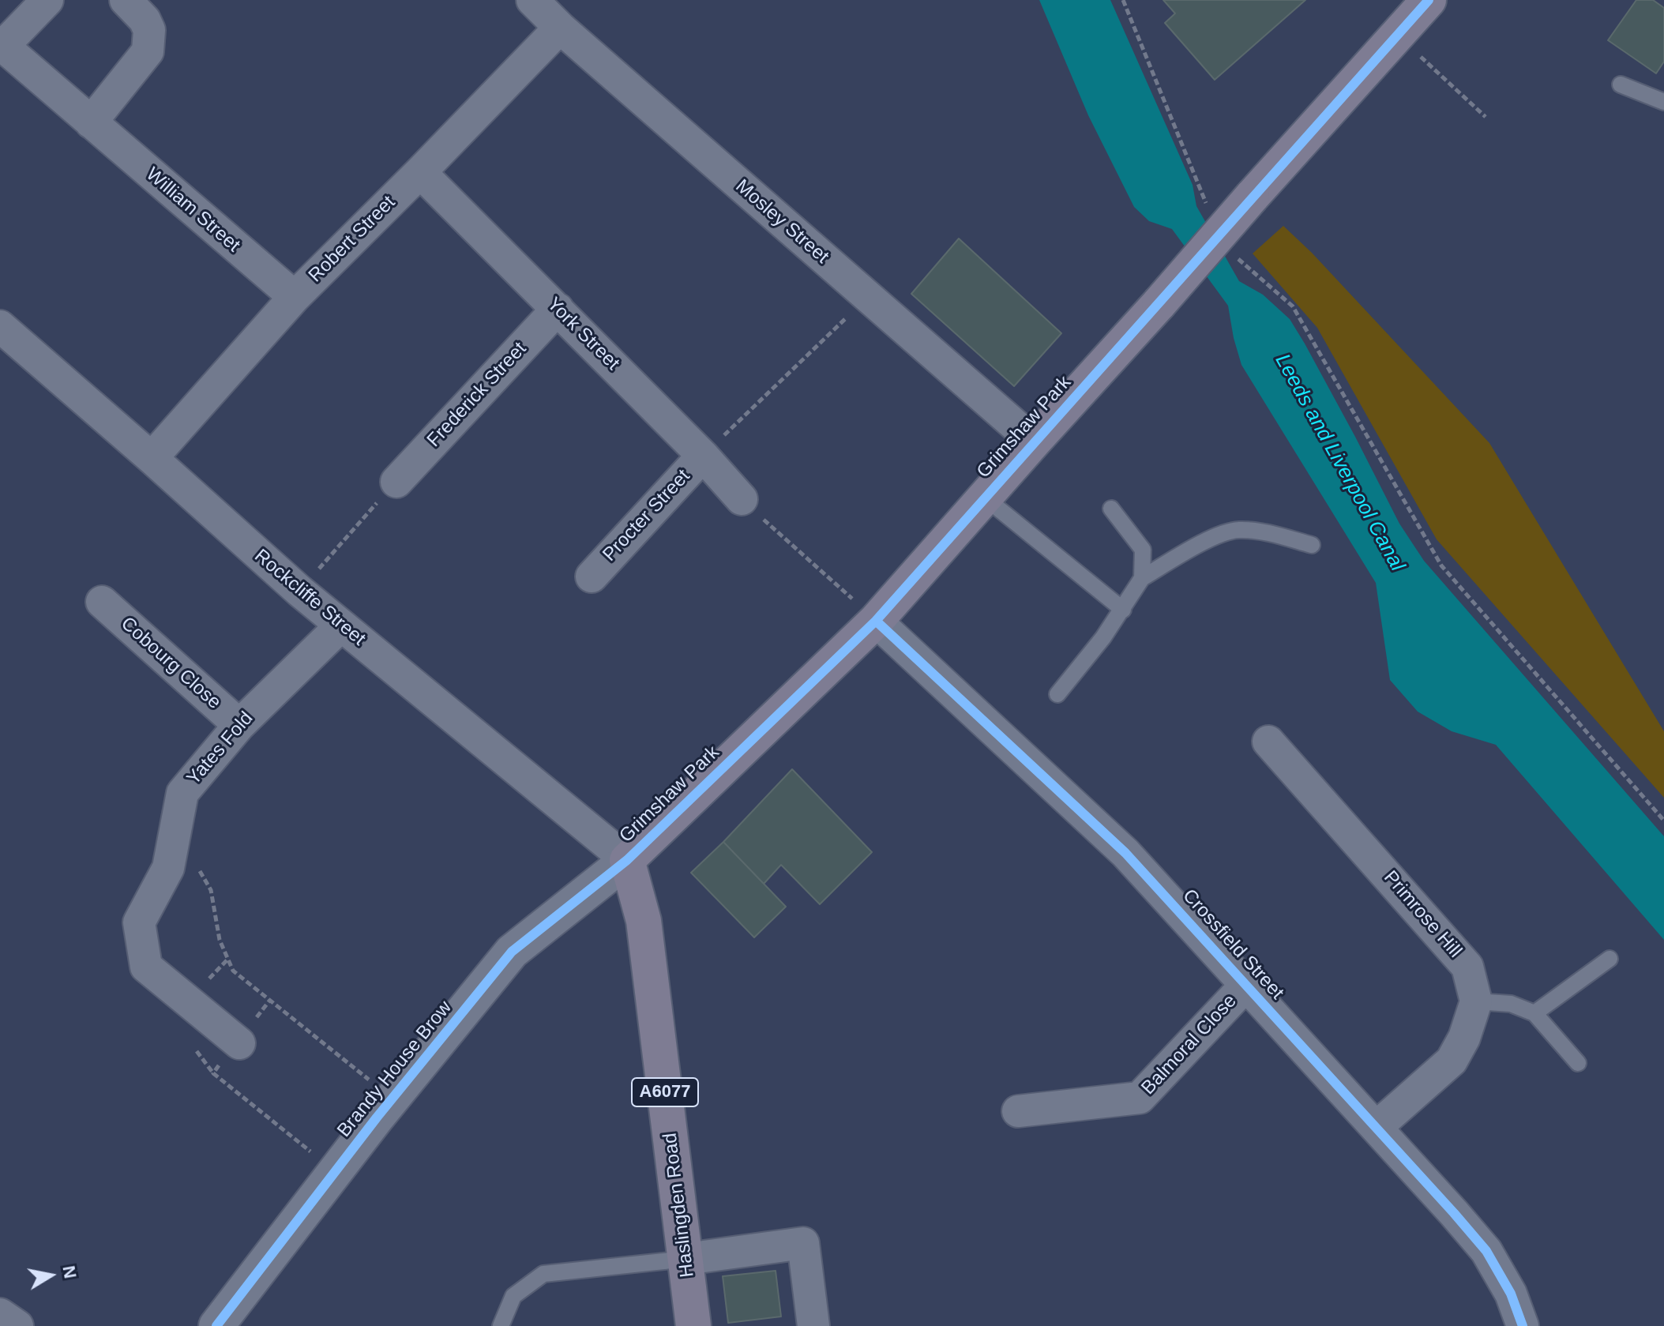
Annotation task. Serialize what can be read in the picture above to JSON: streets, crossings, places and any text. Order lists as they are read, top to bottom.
{
  "streets": {
    "highway": ["Grimshaw Park", "A6077", "Haslingden Road"],
    "street": [
      "William Street",
      "Mosley Street",
      "Robert Street",
      "York Street",
      "Frederick Street",
      "Procter Street",
      "Rockcliffe Street",
      "Cobourg Close",
      "Yates Fold",
      "Primrose Hill",
      "Crossfield Street",
      "Balmoral Close",
      "Brandy House Brow"
    ]
  },
  "crossings": [
    ["William Street", "Robert Street"],
    ["Mosley Street", "Robert Street"],
    ["Mosley Street", "Grimshaw Park"],
    ["Robert Street", "York Street"],
    ["Robert Street", "Rockcliffe Street"],
    ["York Street", "Frederick Street"],
    ["York Street", "Procter Street"],
    ["Grimshaw Park", "Rockcliffe Street"],
    ["Grimshaw Park", "Crossfield Street"],
    ["Grimshaw Park", "Brandy House Brow"],
    ["Grimshaw Park", "Haslingden Road"],
    ["Rockcliffe Street", "Yates Fold"],
    ["Rockcliffe Street", "Brandy House Brow"],
    ["Rockcliffe Street", "Haslingden Road"],
    ["Cobourg Close", "Yates Fold"],
    ["Crossfield Street", "Balmoral Close"],
    ["Brandy House Brow", "Haslingden Road"]
  ],
  "water": ["Leeds and Liverpool Canal"],
  "north": "right"
}
